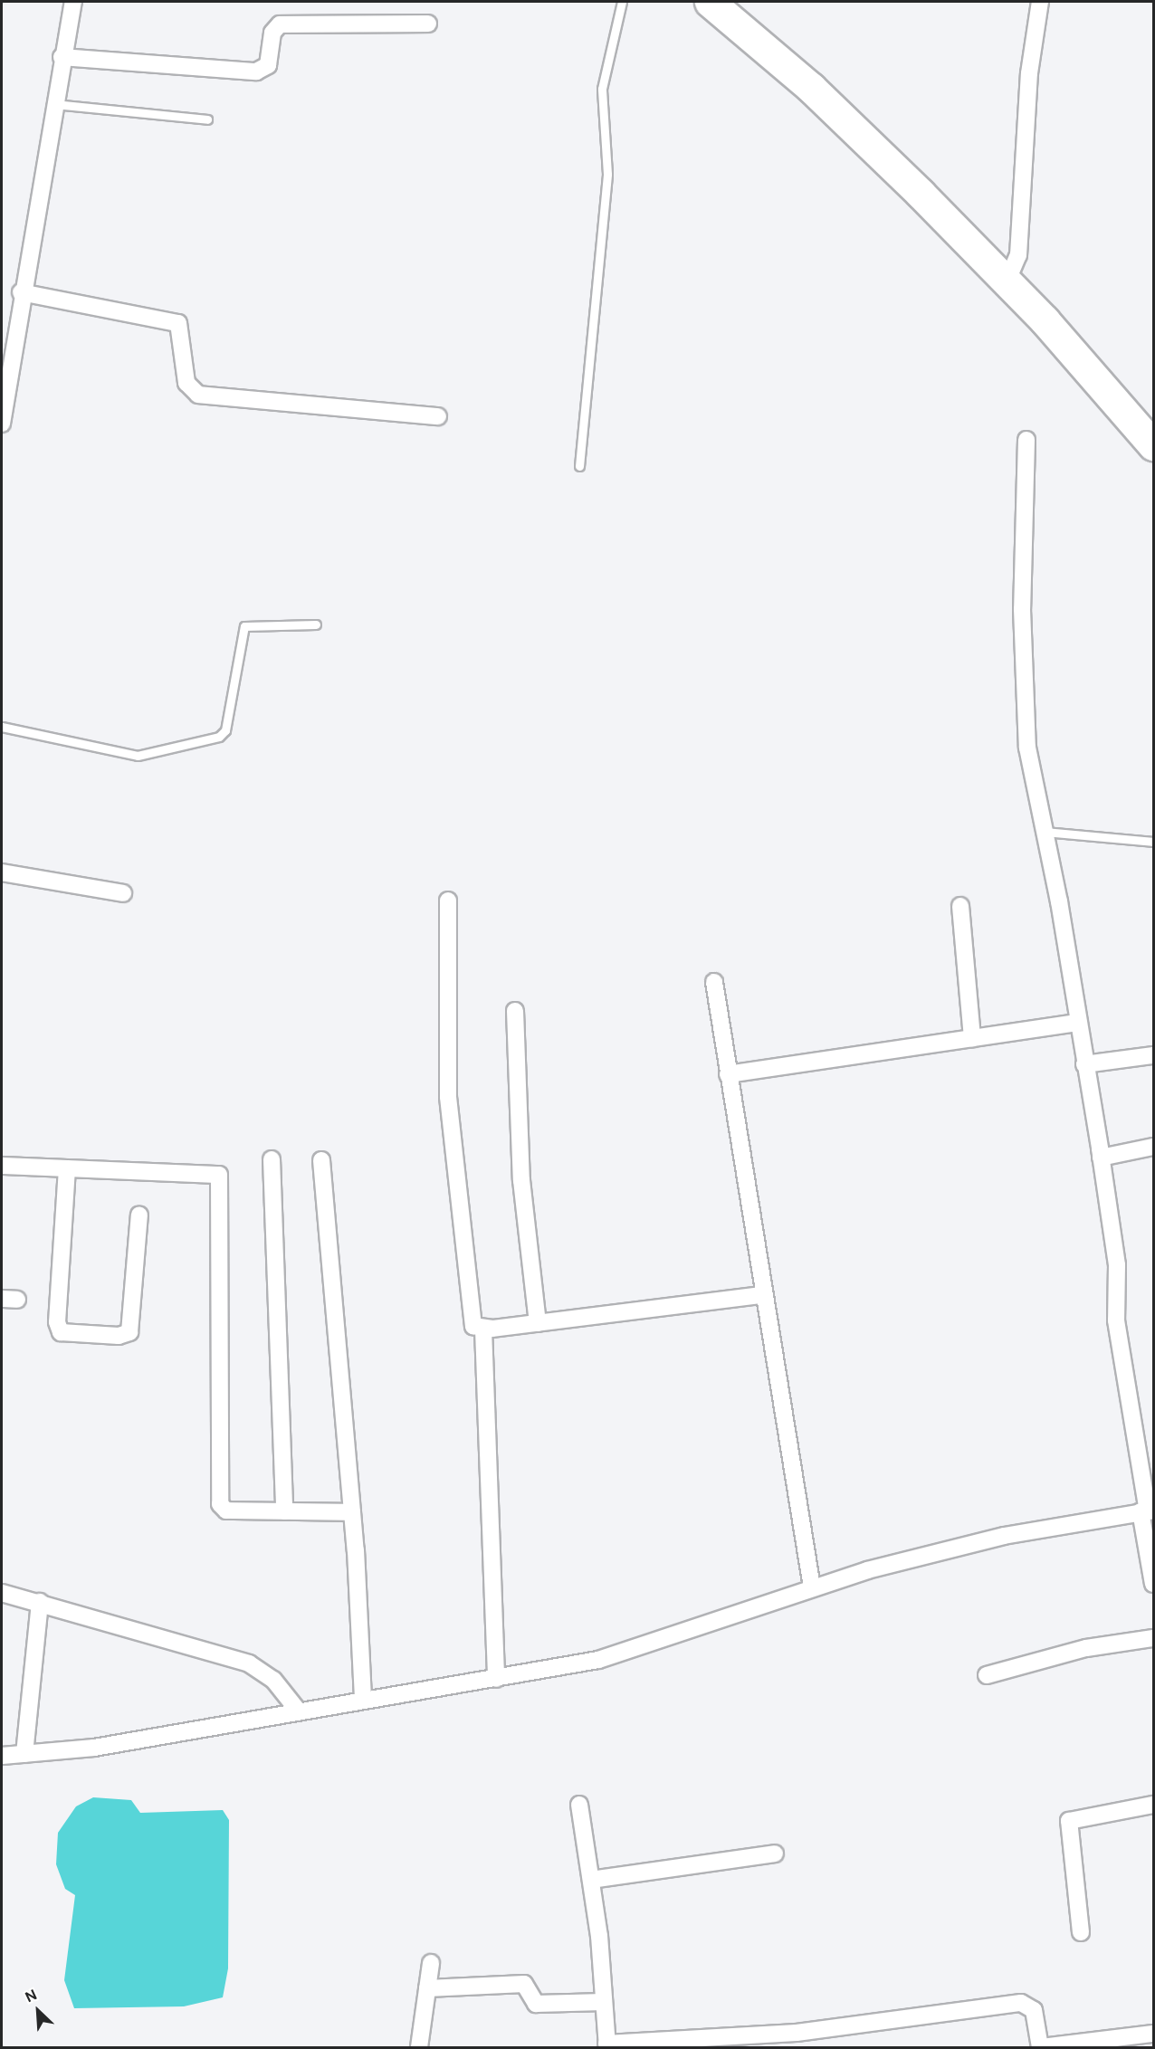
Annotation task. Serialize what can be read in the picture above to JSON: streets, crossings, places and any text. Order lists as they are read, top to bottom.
{
  "north": "top left"
}
